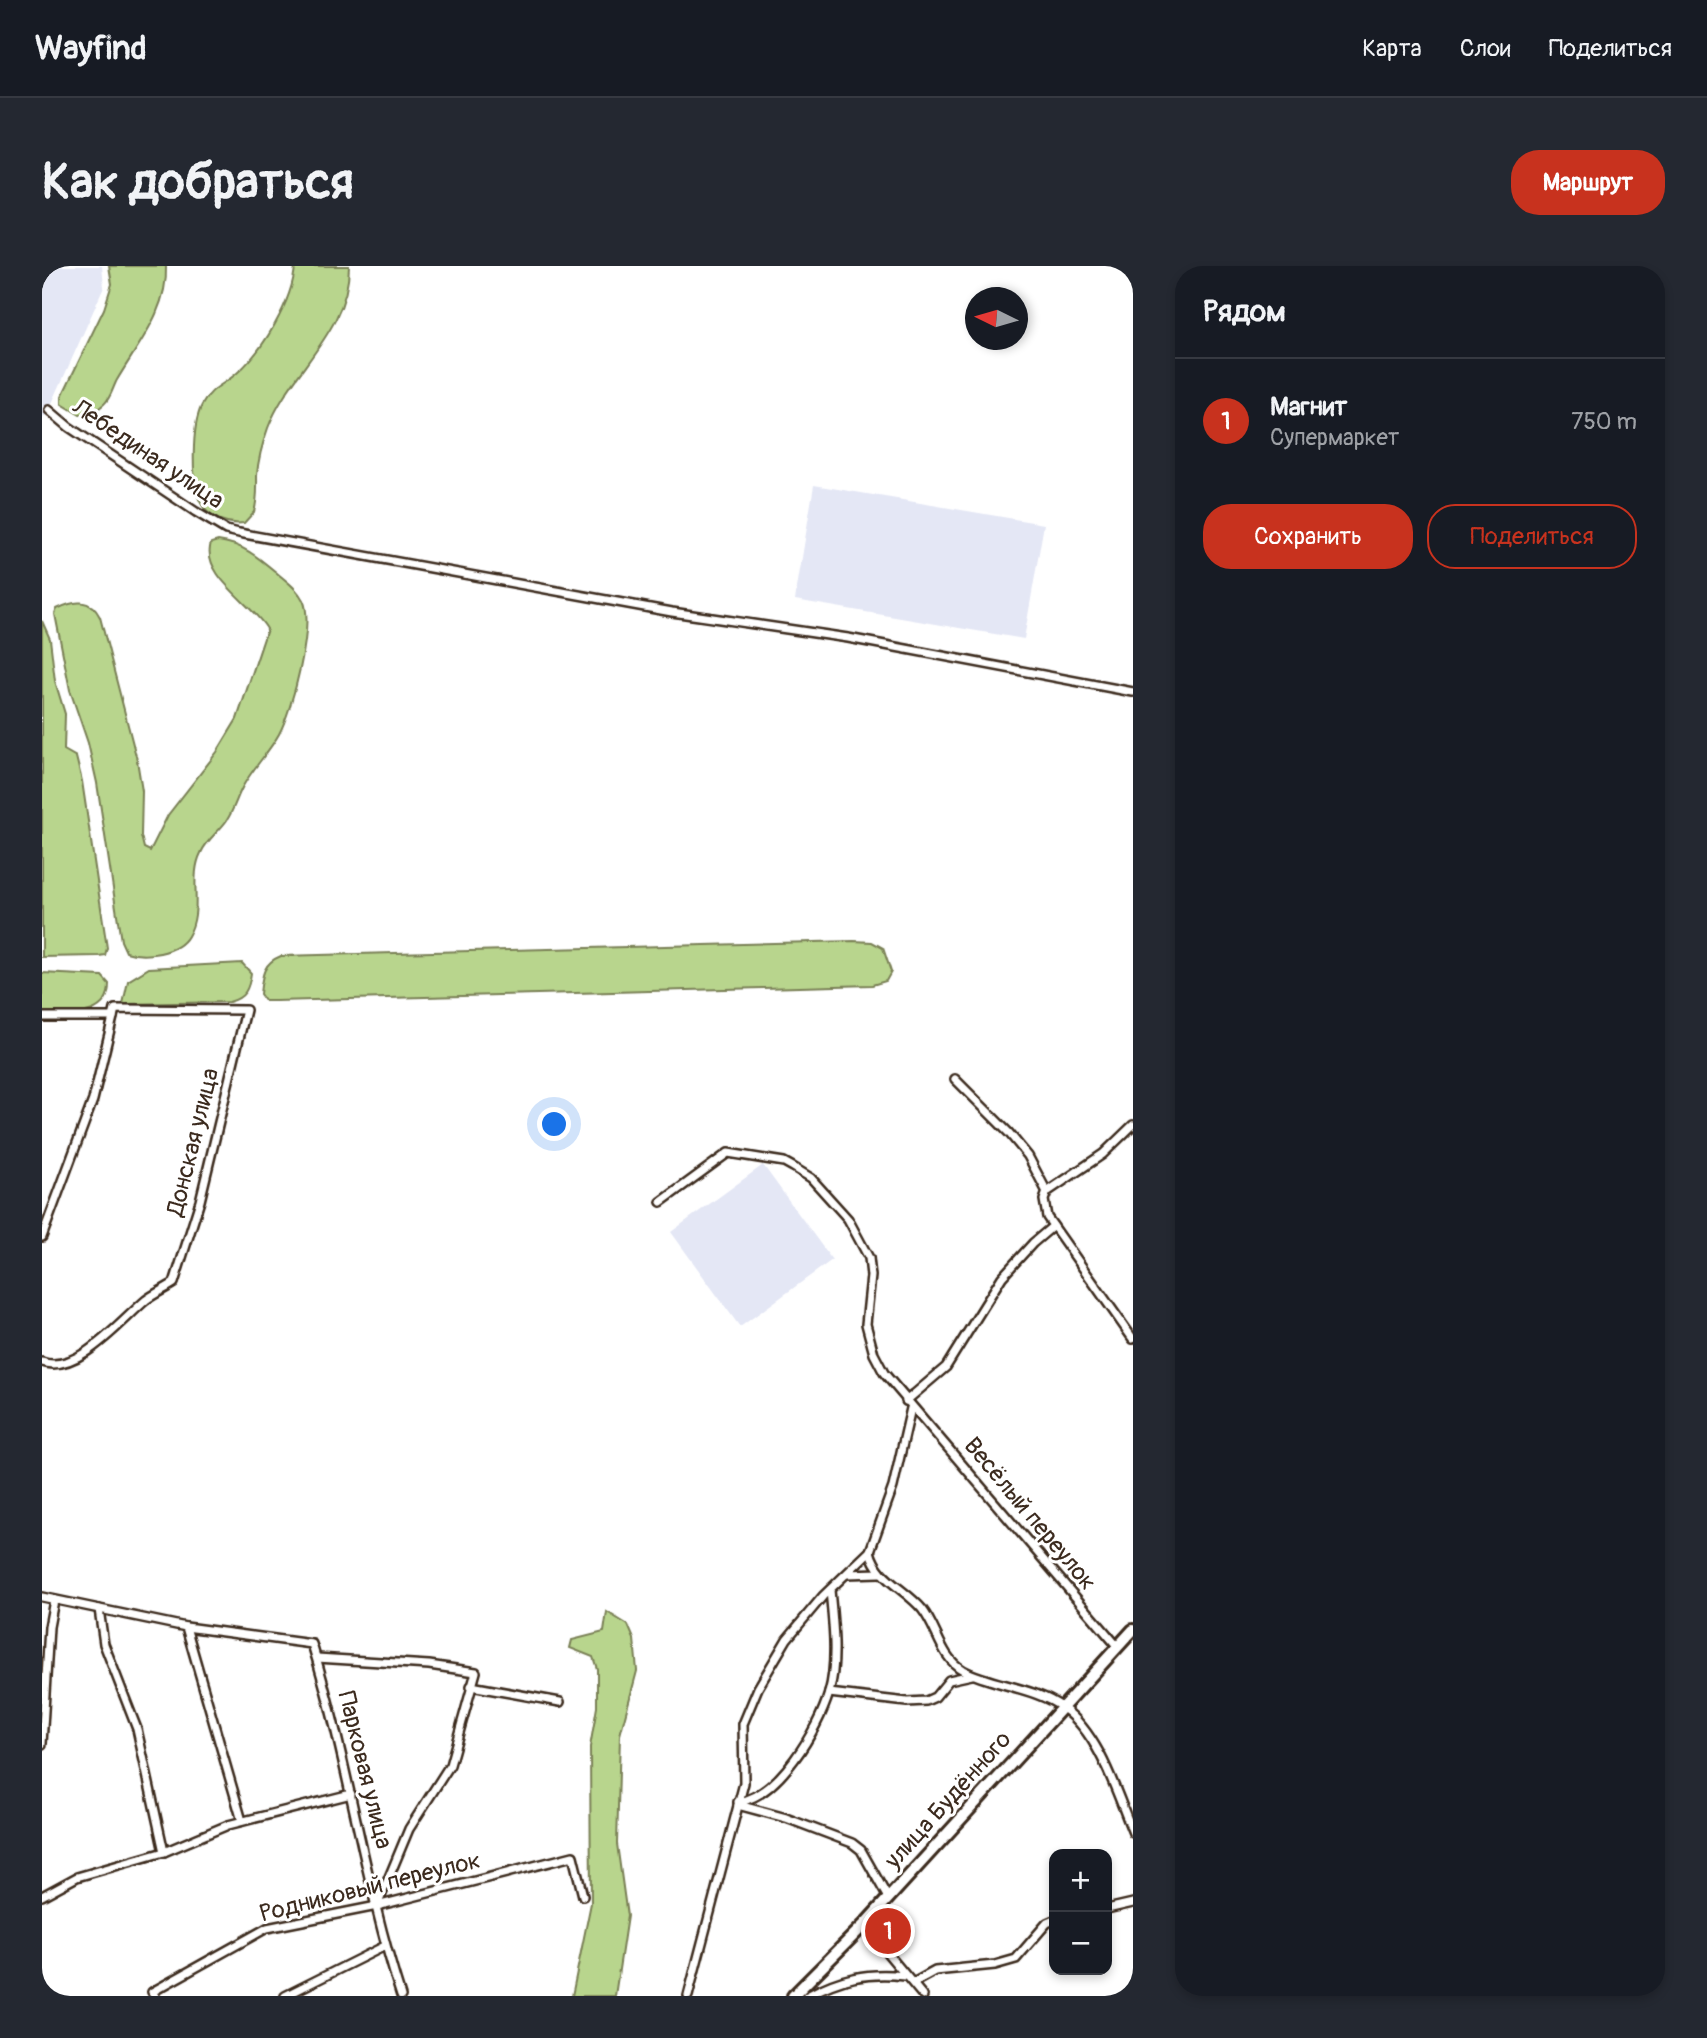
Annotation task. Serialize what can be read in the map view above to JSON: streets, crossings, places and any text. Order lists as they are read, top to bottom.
{
  "streets": {
    "main road": ["улица Будённого"],
    "street": [
      "Лебединая улица",
      "Донская улица",
      "Весёлый переулок",
      "Парковая улица",
      "Родниковый переулок"
    ]
  },
  "crossings": [
    ["Весёлый переулок", "улица Будённого"],
    ["Парковая улица", "Родниковый переулок"]
  ],
  "north": "left",
  "page": {
    "header": "Wayfind",
    "nav": ["Карта", "Слои", "Поделиться"],
    "buttons": [
      "Маршрут",
      ["Сохранить", "Поделиться"]
    ],
    "title": "Как добраться",
    "heading": "Рядом",
    "list": [
      {
        "mark": "1",
        "name": "Магнит",
        "note": "Супермаркет",
        "value": "750 m"
      }
    ],
    "map_buttons": ["+", "−"],
    "pins": "1"
  }
}
